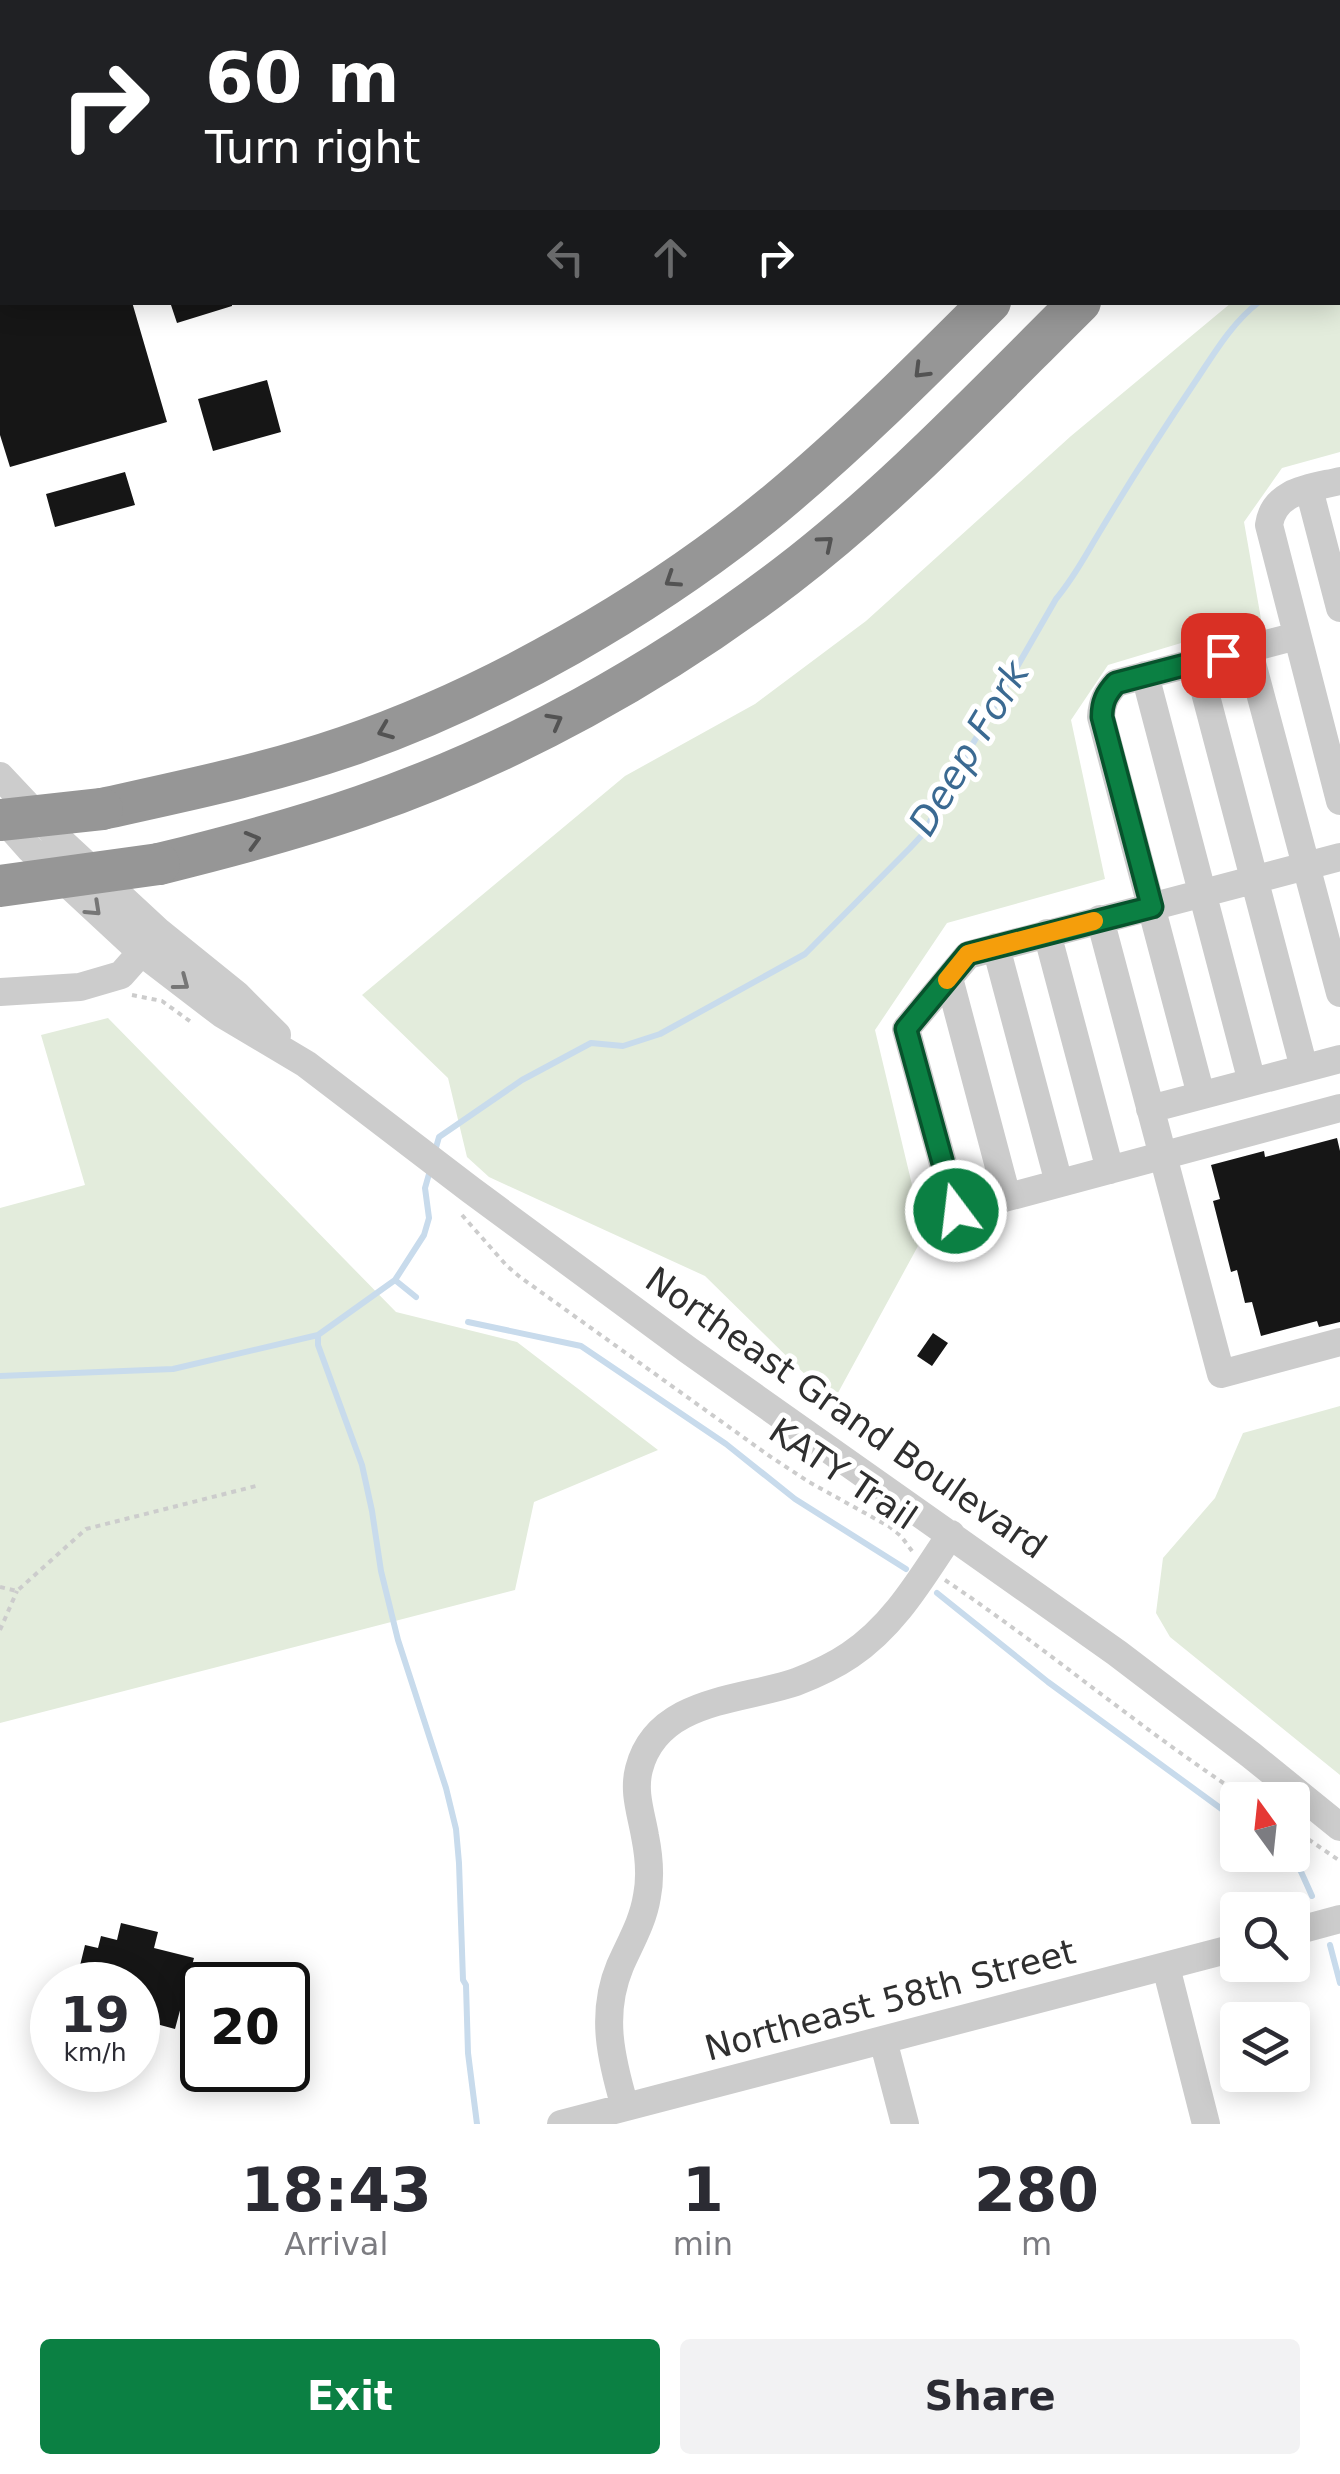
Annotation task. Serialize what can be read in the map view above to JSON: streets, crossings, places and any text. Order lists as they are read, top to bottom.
{
  "streets": {
    "street": ["Northeast Grand Boulevard", "Northeast 58th Street"],
    "path": ["KATY Trail"]
  },
  "crossings": [
    ["Northeast Grand Boulevard", "KATY Trail"]
  ],
  "water": ["Deep Fork"],
  "north": "top",
  "page": {
    "turn": ["60 m", "Turn right"],
    "speed": "19 km/h",
    "limit": "20",
    "eta": [
      "18:43",
      "Arrival",
      "1",
      "min",
      "280",
      "m"
    ],
    "buttons": ["Exit", "Share"]
  }
}
